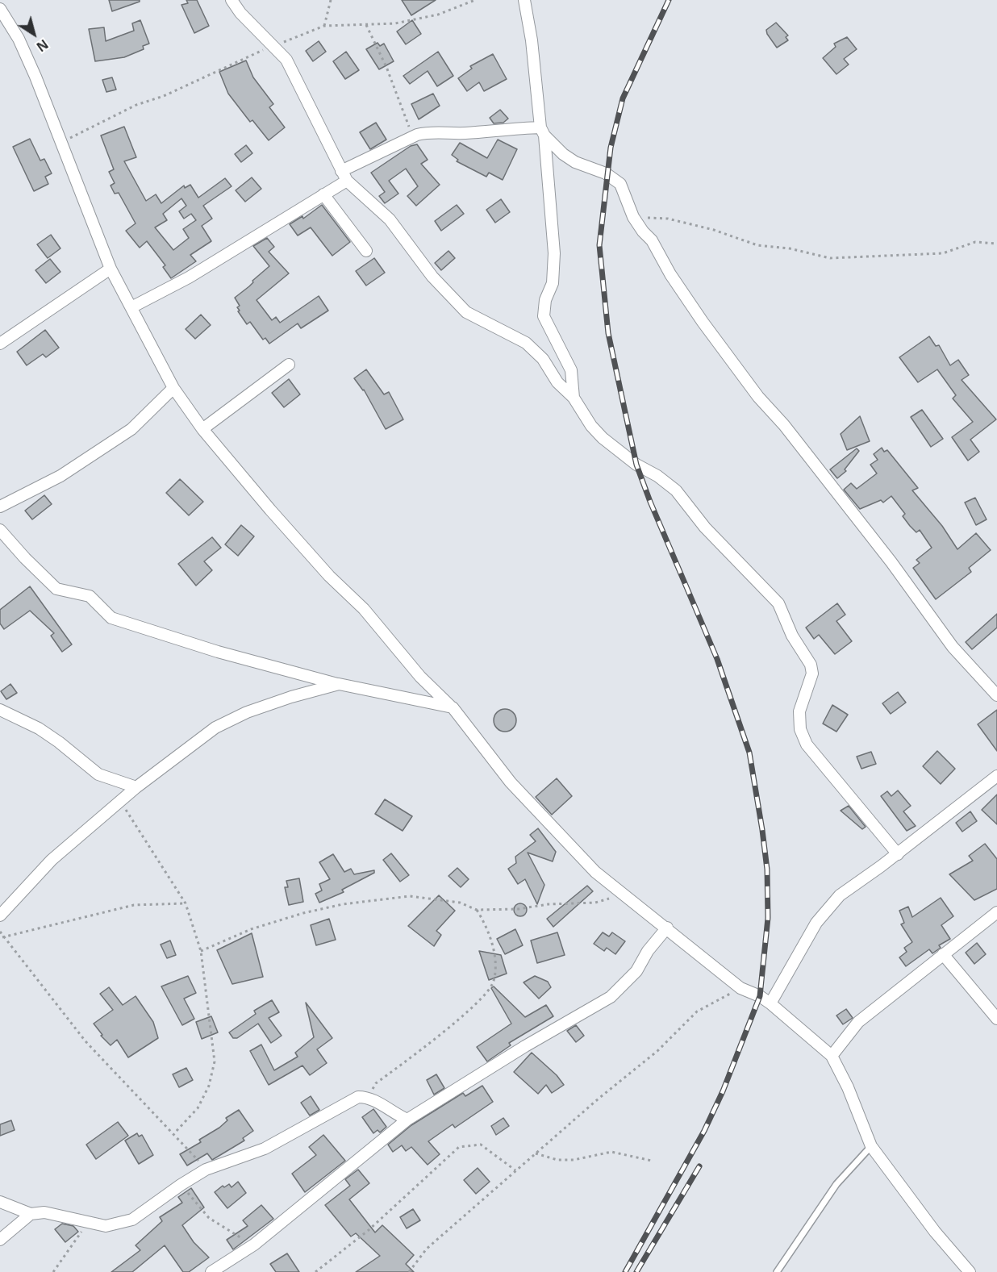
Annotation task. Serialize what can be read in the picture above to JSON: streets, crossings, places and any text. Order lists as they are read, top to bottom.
{
  "north": "bottom right"
}
